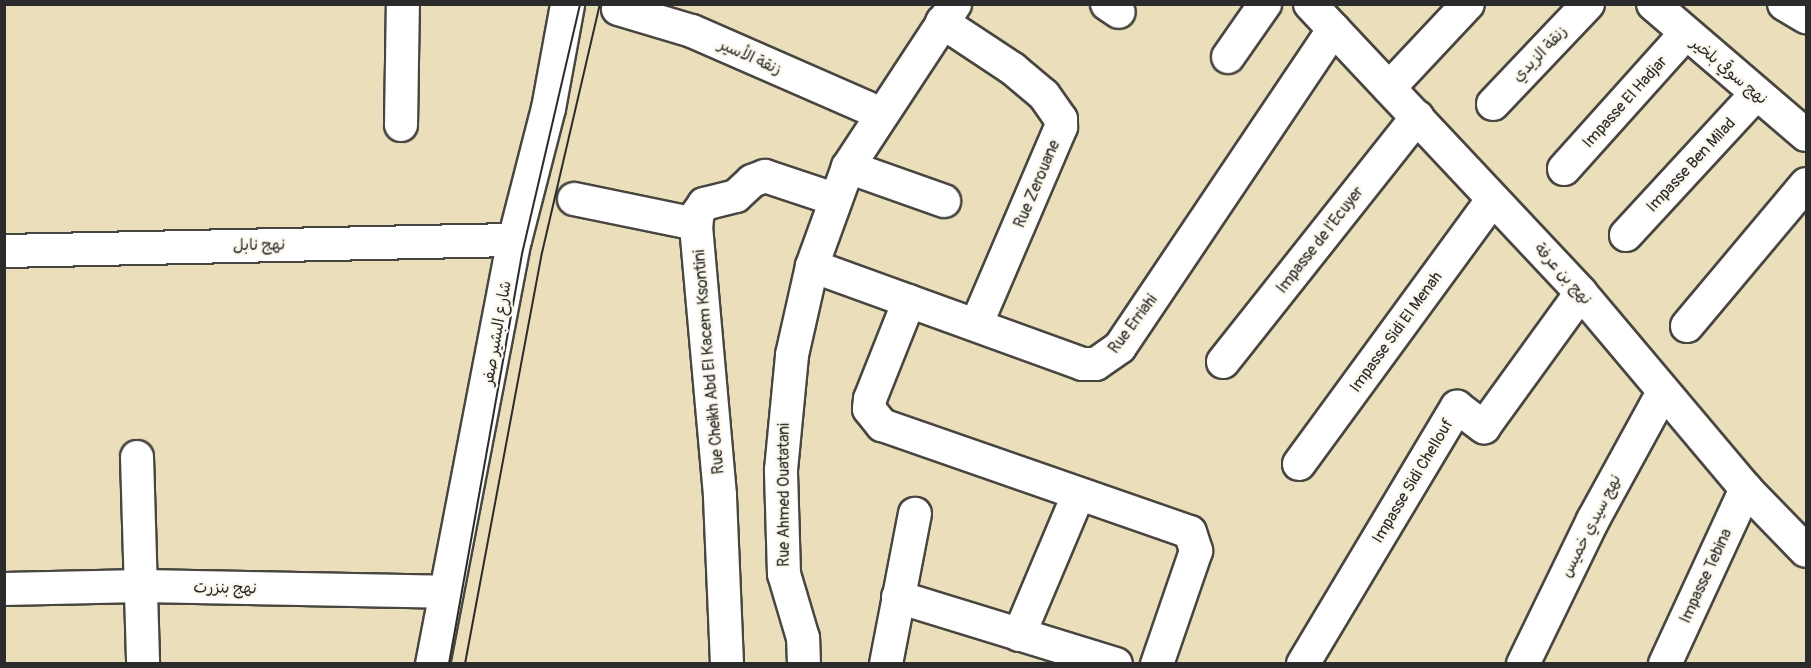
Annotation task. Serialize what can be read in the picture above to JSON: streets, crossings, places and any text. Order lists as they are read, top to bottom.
{
  "streets": {
    "street": [
      "زنقة الزيدي",
      "زنقة الأسير",
      "نهج سوقي بلخير",
      "Impasse El Hadjar",
      "Impasse Ben Milad",
      "Rue Zerouane",
      "Impasse de l'Ecuyer",
      "نهج نابل",
      "نهج بن عرفة",
      "Rue Erriahi",
      "Impasse Sidi El Menah",
      "شارع البشير صفر",
      "Rue Cheikh Abd El Kacem Ksontini",
      "Impasse Sidi Chellouf",
      "Rue Ahmed Ouatatani",
      "نهج سيدي خميس",
      "Impasse Tebina",
      "نهج بنزرت"
    ]
  },
  "crossings": [
    ["زنقة الأسير", "Rue Ahmed Ouatatani"],
    ["نهج سوقي بلخير", "Impasse El Hadjar"],
    ["نهج سوقي بلخير", "Impasse Ben Milad"],
    ["Rue Zerouane", "Rue Erriahi"],
    ["Rue Zerouane", "Rue Ahmed Ouatatani"],
    ["Impasse de l'Ecuyer", "نهج بن عرفة"],
    ["نهج نابل", "شارع البشير صفر"],
    ["نهج بن عرفة", "Rue Erriahi"],
    ["نهج بن عرفة", "Impasse Sidi El Menah"],
    ["نهج بن عرفة", "Impasse Sidi Chellouf"],
    ["نهج بن عرفة", "نهج سيدي خميس"],
    ["نهج بن عرفة", "Impasse Tebina"],
    ["Rue Erriahi", "Rue Ahmed Ouatatani"],
    ["شارع البشير صفر", "نهج بنزرت"]
  ]
}
